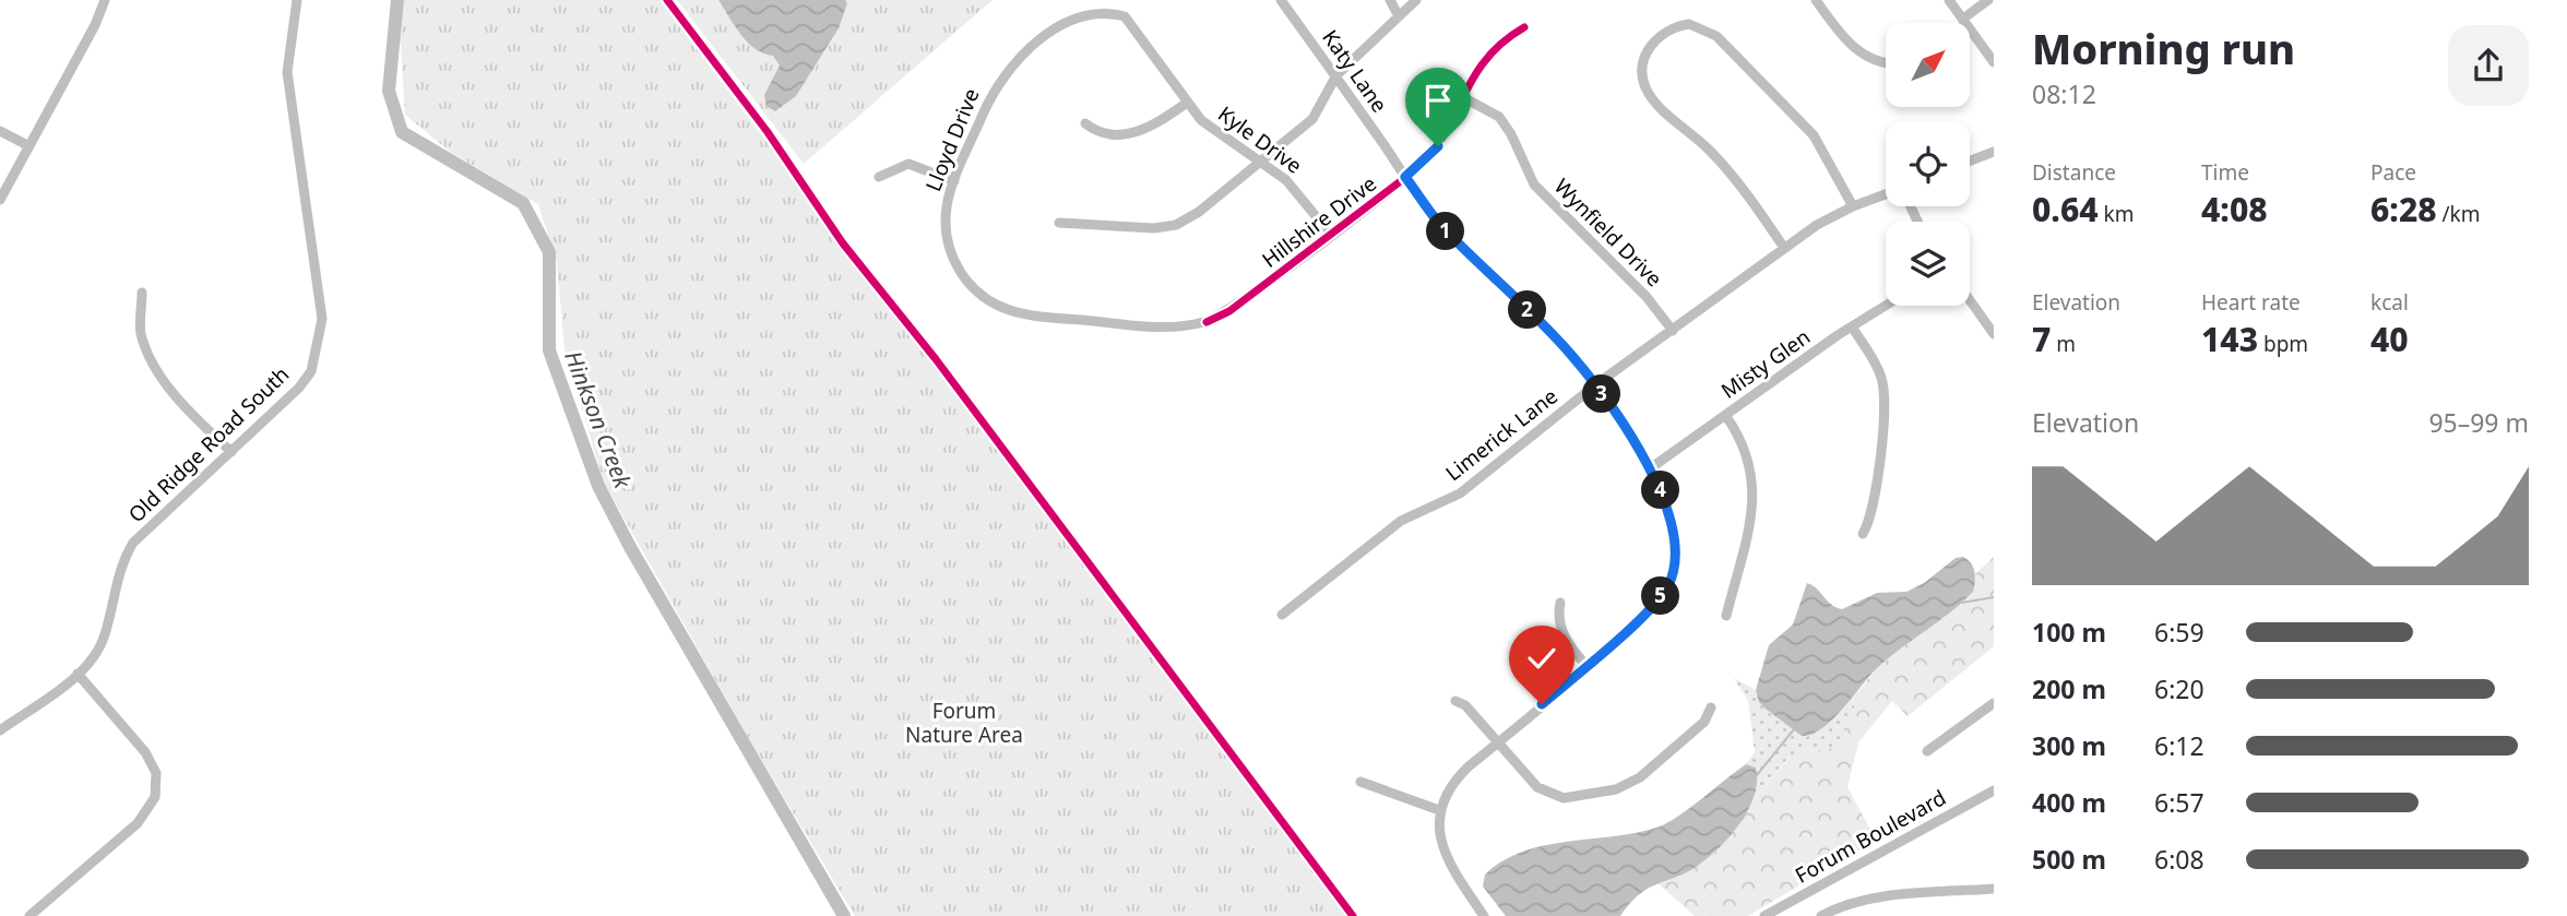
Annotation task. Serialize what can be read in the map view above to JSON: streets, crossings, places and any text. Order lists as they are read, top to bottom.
{
  "streets": {
    "street": [
      "Katy Lane",
      "Lloyd Drive",
      "Kyle Drive",
      "Hillshire Drive",
      "Wynfield Drive",
      "Misty Glen",
      "Limerick Lane",
      "Old Ridge Road South",
      "Forum Boulevard"
    ]
  },
  "crossings": [
    ["Katy Lane", "Hillshire Drive"],
    ["Katy Lane", "Misty Glen"],
    ["Katy Lane", "Limerick Lane"],
    ["Lloyd Drive", "Kyle Drive"],
    ["Lloyd Drive", "Hillshire Drive"],
    ["Kyle Drive", "Hillshire Drive"],
    ["Hillshire Drive", "Wynfield Drive"],
    ["Wynfield Drive", "Limerick Lane"]
  ],
  "water": ["Hinkson Creek"],
  "parks": ["Forum Nature Area"],
  "north": "top right",
  "page": {
    "heading": ["Morning run", "08:12"],
    "stats": [
      ["Distance", "0.64 km"],
      ["Time", "4:08"],
      ["Pace", "6:28 /km"],
      ["Elevation", "7 m"],
      ["Heart rate", "143 bpm"],
      ["kcal", "40"]
    ],
    "pins": [
      "1",
      "2",
      "3",
      "4",
      "5"
    ],
    "chart": ["Elevation", "95–99 m"],
    "list": [
      {
        "name": "100 m",
        "note": "6:59"
      },
      {
        "name": "200 m",
        "note": "6:20"
      },
      {
        "name": "300 m",
        "note": "6:12"
      },
      {
        "name": "400 m",
        "note": "6:57"
      },
      {
        "name": "500 m",
        "note": "6:08"
      }
    ]
  }
}
